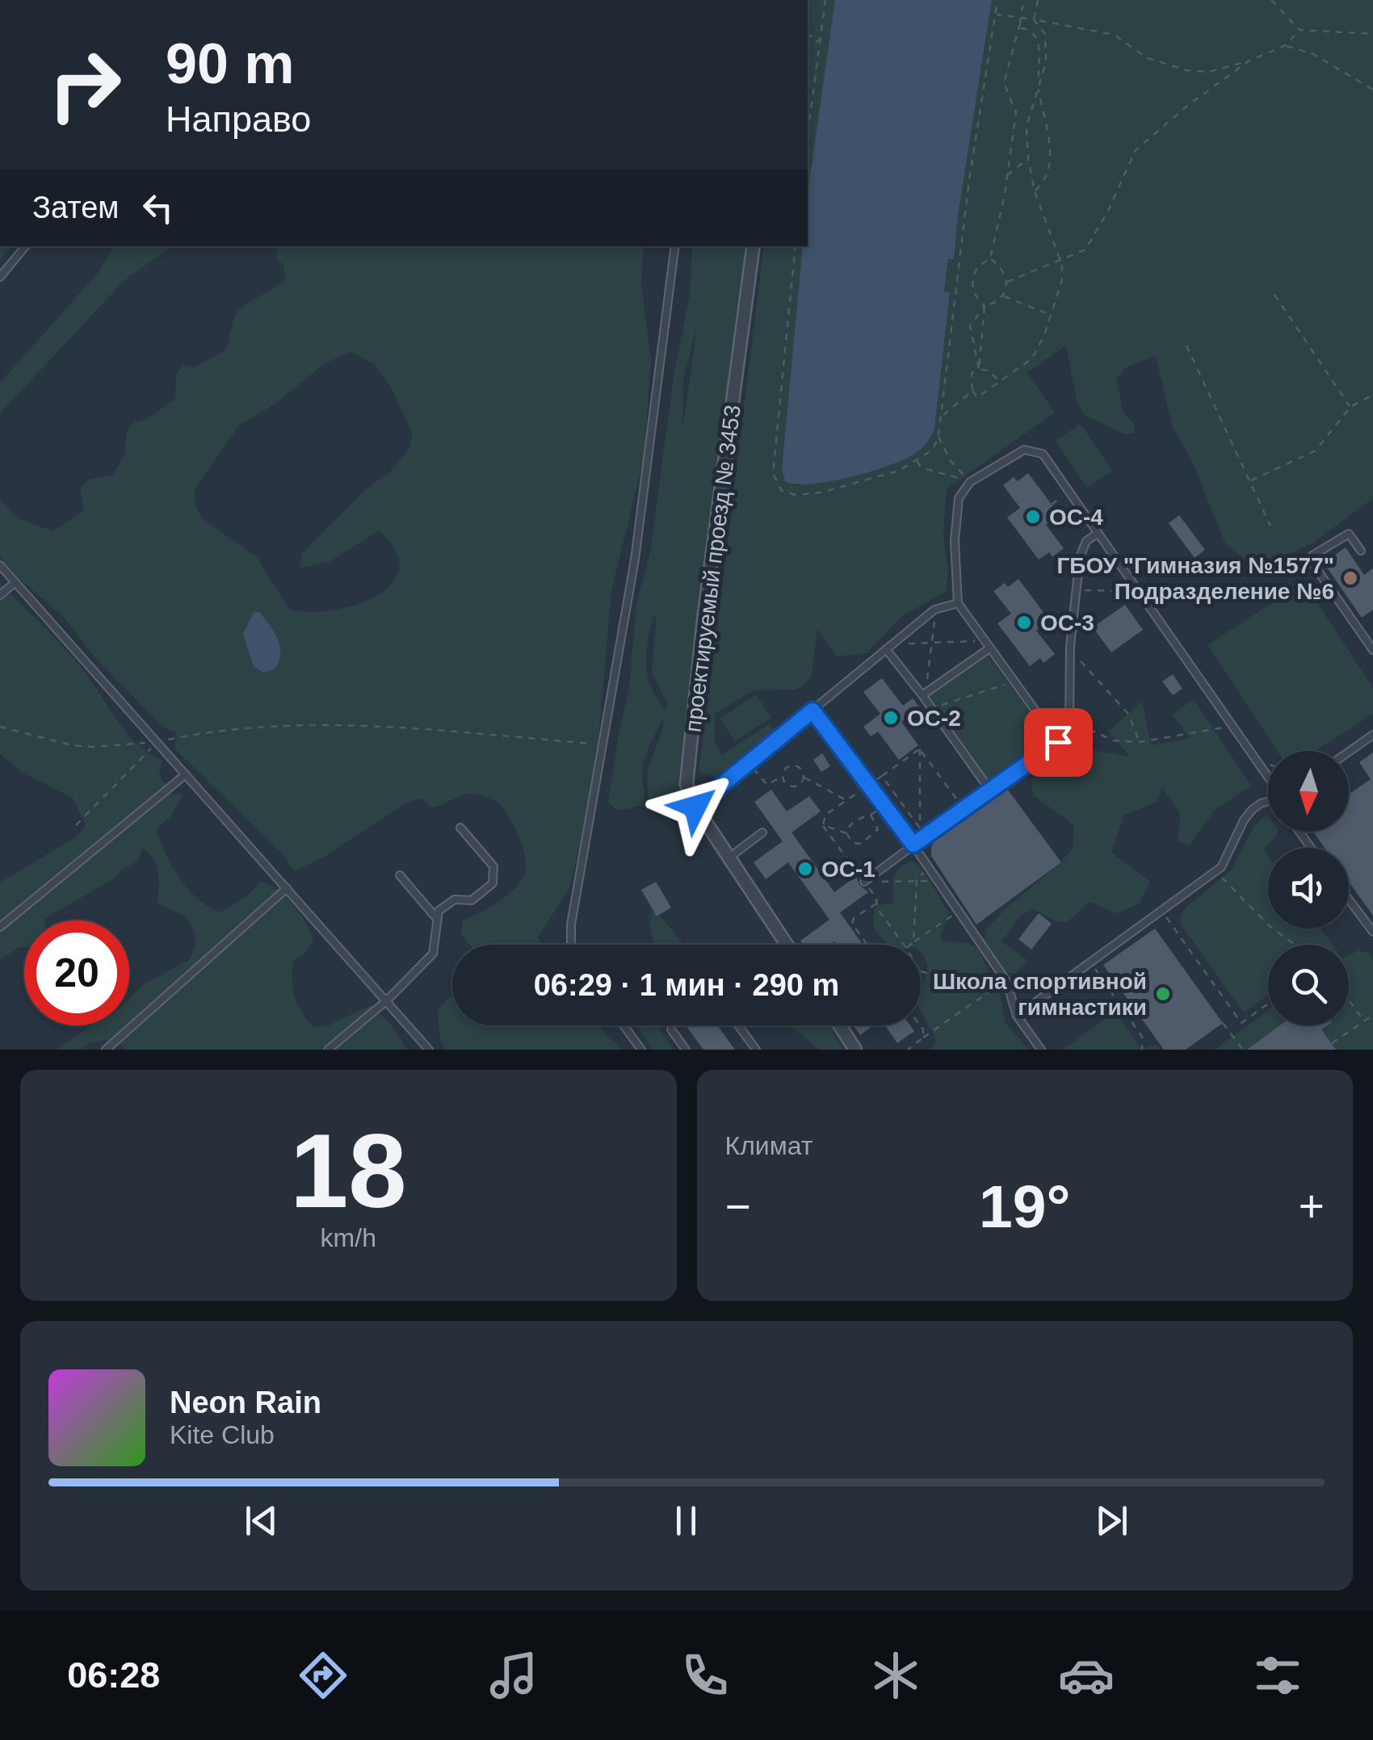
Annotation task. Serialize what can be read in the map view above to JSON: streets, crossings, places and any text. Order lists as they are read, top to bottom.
{
  "streets": {
    "street": ["проектируемый проезд № 3453"]
  },
  "places": [
    "ОС-4",
    "ГБОУ \"Гимназия №1577\" Подразделение №6",
    "ОС-3",
    "ОС-2",
    "ОС-1",
    "Школа спортивной гимнастики"
  ],
  "north": "bottom",
  "page": {
    "turn": ["90 m", "Направо"],
    "then": "Затем",
    "limit": "20",
    "trip": "06:29 · 1 мин · 290 m",
    "tile": [
      ["18", "km/h"],
      "Климат"
    ],
    "heat": ["−", "19°", "+"],
    "song": ["Neon Rain", "Kite Club"],
    "tabs": "06:28"
  }
}
